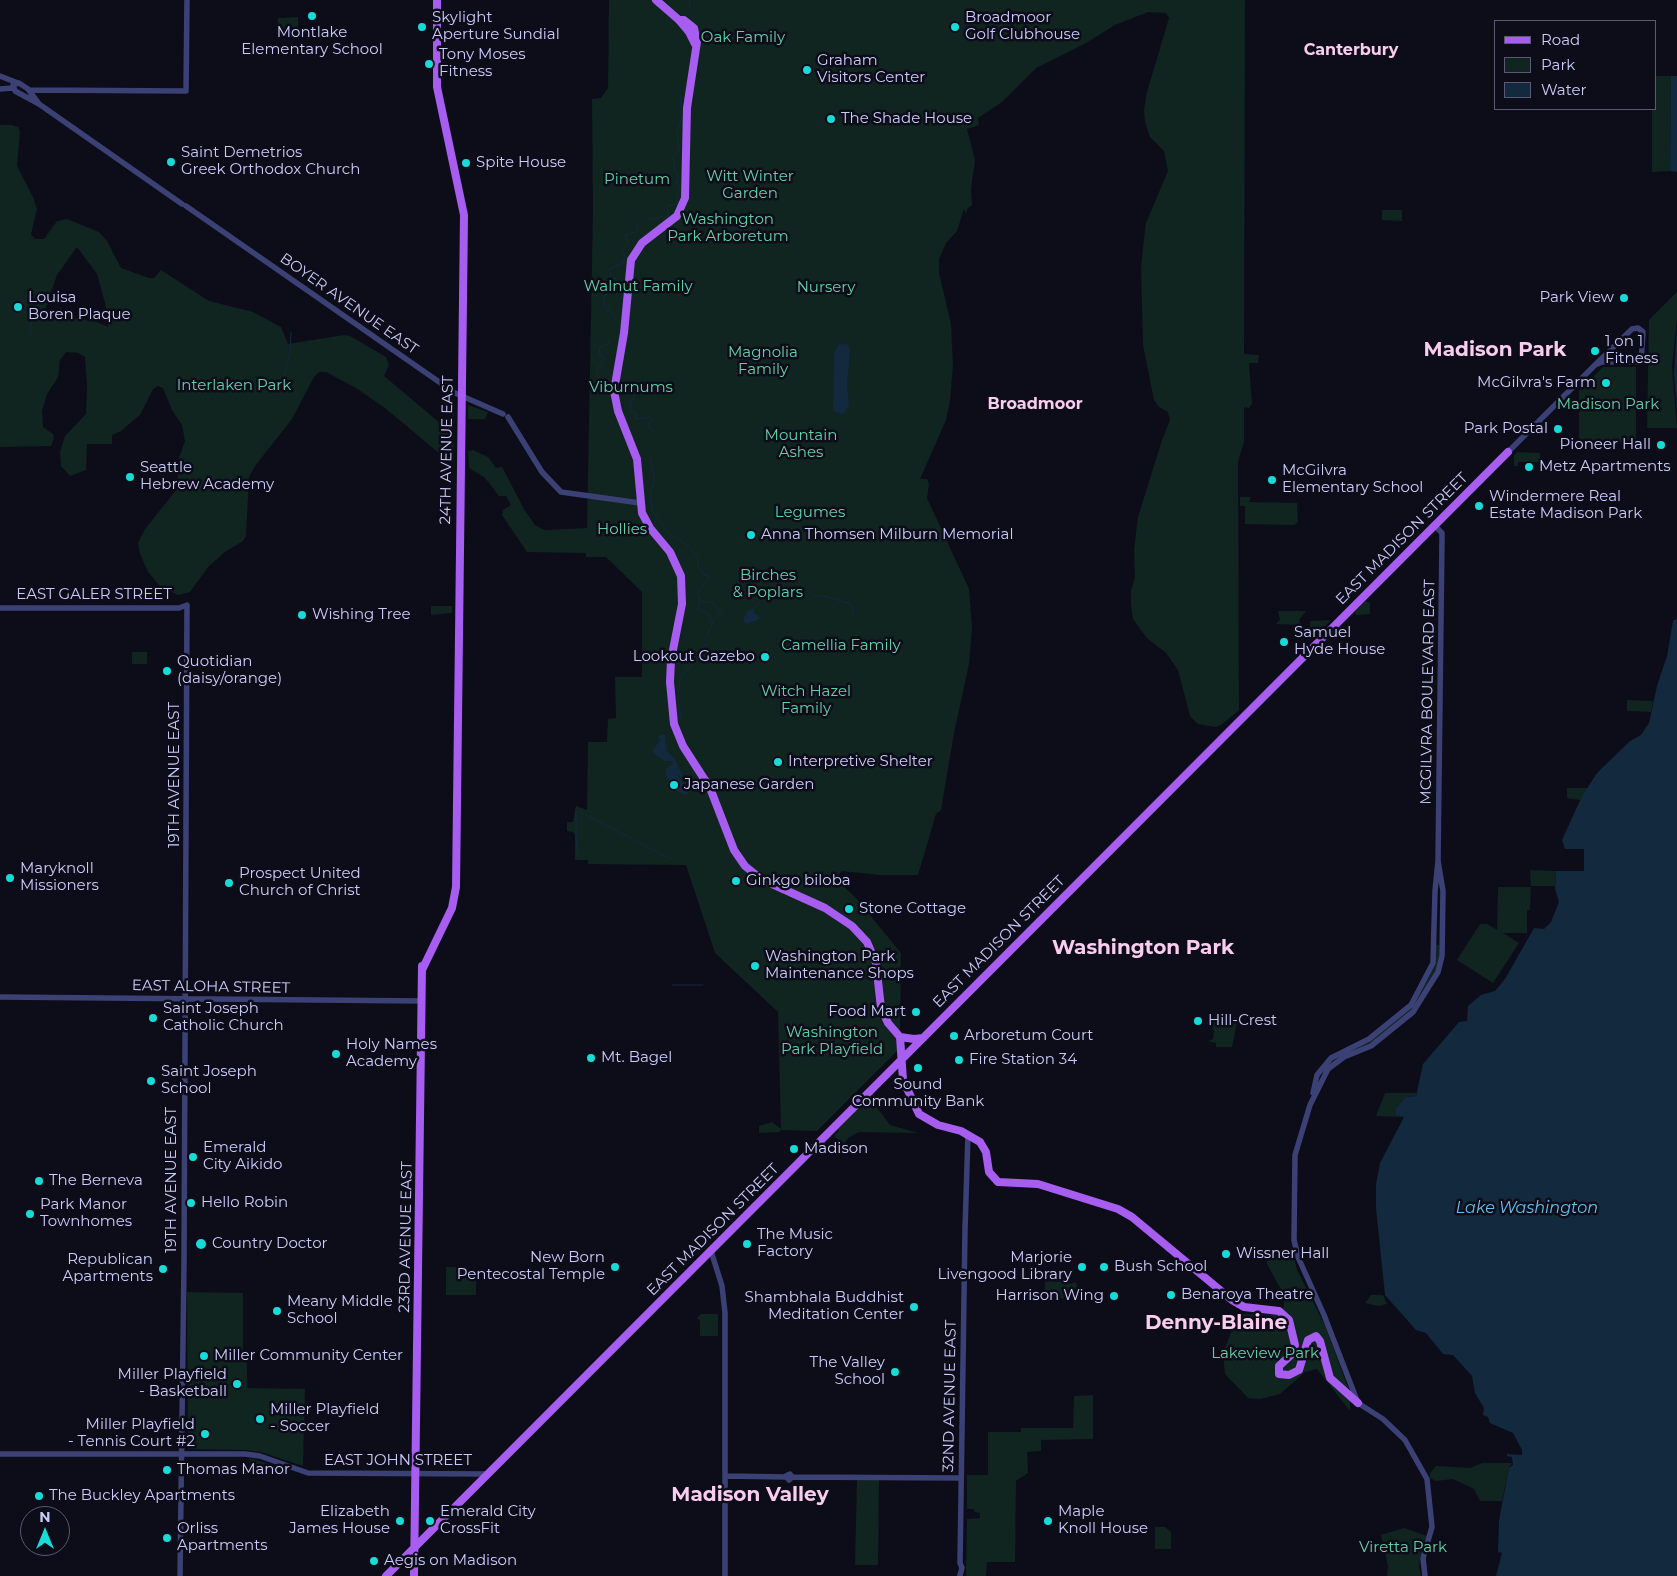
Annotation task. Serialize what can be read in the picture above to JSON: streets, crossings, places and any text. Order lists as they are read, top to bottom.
{
  "streets": {
    "main road": ["24TH AVENUE EAST", "EAST MADISON STREET", "23RD AVENUE EAST"],
    "street": [
      "BOYER AVENUE EAST",
      "EAST GALER STREET",
      "MCGILVRA BOULEVARD EAST",
      "19TH AVENUE EAST",
      "EAST ALOHA STREET",
      "32ND AVENUE EAST",
      "EAST JOHN STREET"
    ]
  },
  "crossings": [
    ["BOYER AVENUE EAST", "24TH AVENUE EAST"],
    ["24TH AVENUE EAST", "23RD AVENUE EAST"],
    ["EAST MADISON STREET", "MCGILVRA BOULEVARD EAST"],
    ["EAST MADISON STREET", "23RD AVENUE EAST"],
    ["EAST MADISON STREET", "EAST JOHN STREET"],
    ["EAST GALER STREET", "19TH AVENUE EAST"],
    ["19TH AVENUE EAST", "EAST ALOHA STREET"],
    ["19TH AVENUE EAST", "EAST JOHN STREET"],
    ["EAST ALOHA STREET", "23RD AVENUE EAST"],
    ["23RD AVENUE EAST", "EAST JOHN STREET"]
  ],
  "districts": [
    "Canterbury",
    "Madison Park",
    "Broadmoor",
    "Washington Park",
    "Denny-Blaine",
    "Madison Valley"
  ],
  "water": ["Lake Washington"],
  "parks": [
    "Oak Family",
    "Witt Winter Garden",
    "Pinetum",
    "Washington Park Arboretum",
    "Walnut Family",
    "Nursery",
    "Magnolia Family",
    "Interlaken Park",
    "Viburnums",
    "Madison Park",
    "Mountain Ashes",
    "Legumes",
    "Hollies",
    "Birches & Poplars",
    "Camellia Family",
    "Witch Hazel Family",
    "Washington Park Playfield",
    "Lakeview Park",
    "Viretta Park"
  ],
  "places": [
    "Montlake Elementary School",
    "Skylight Aperture Sundial",
    "Broadmoor Golf Clubhouse",
    "Tony Moses Fitness",
    "Graham Visitors Center",
    "The Shade House",
    "Saint Demetrios Greek Orthodox Church",
    "Spite House",
    "Park View",
    "Louisa Boren Plaque",
    "1 on 1 Fitness",
    "McGilvra's Farm",
    "Park Postal",
    "Pioneer Hall",
    "Metz Apartments",
    "Seattle Hebrew Academy",
    "McGilvra Elementary School",
    "Windermere Real Estate Madison Park",
    "Anna Thomsen Milburn Memorial",
    "Wishing Tree",
    "Samuel Hyde House",
    "Lookout Gazebo",
    "Quotidian (daisy/orange)",
    "Interpretive Shelter",
    "Japanese Garden",
    "Maryknoll Missioners",
    "Ginkgo biloba",
    "Prospect United Church of Christ",
    "Stone Cottage",
    "Washington Park Maintenance Shops",
    "Food Mart",
    "Saint Joseph Catholic Church",
    "Hill-Crest",
    "Arboretum Court",
    "Holy Names Academy",
    "Mt. Bagel",
    "Fire Station 34",
    "Sound Community Bank",
    "Saint Joseph School",
    "Madison",
    "Emerald City Aikido",
    "The Berneva",
    "Hello Robin",
    "Park Manor Townhomes",
    "Country Doctor",
    "The Music Factory",
    "Wissner Hall",
    "New Born Pentecostal Temple",
    "Marjorie Livengood Library",
    "Bush School",
    "Republican Apartments",
    "Benaroya Theatre",
    "Harrison Wing",
    "Shambhala Buddhist Meditation Center",
    "Meany Middle School",
    "Miller Community Center",
    "The Valley School",
    "Miller Playfield - Basketball",
    "Miller Playfield - Soccer",
    "Miller Playfield - Tennis Court #2",
    "Thomas Manor",
    "The Buckley Apartments",
    "Elizabeth James House",
    "Emerald City CrossFit",
    "Maple Knoll House",
    "Orliss Apartments",
    "Aegis on Madison"
  ],
  "legend": ["Road", "Park", "Water"],
  "north": "top"
}
